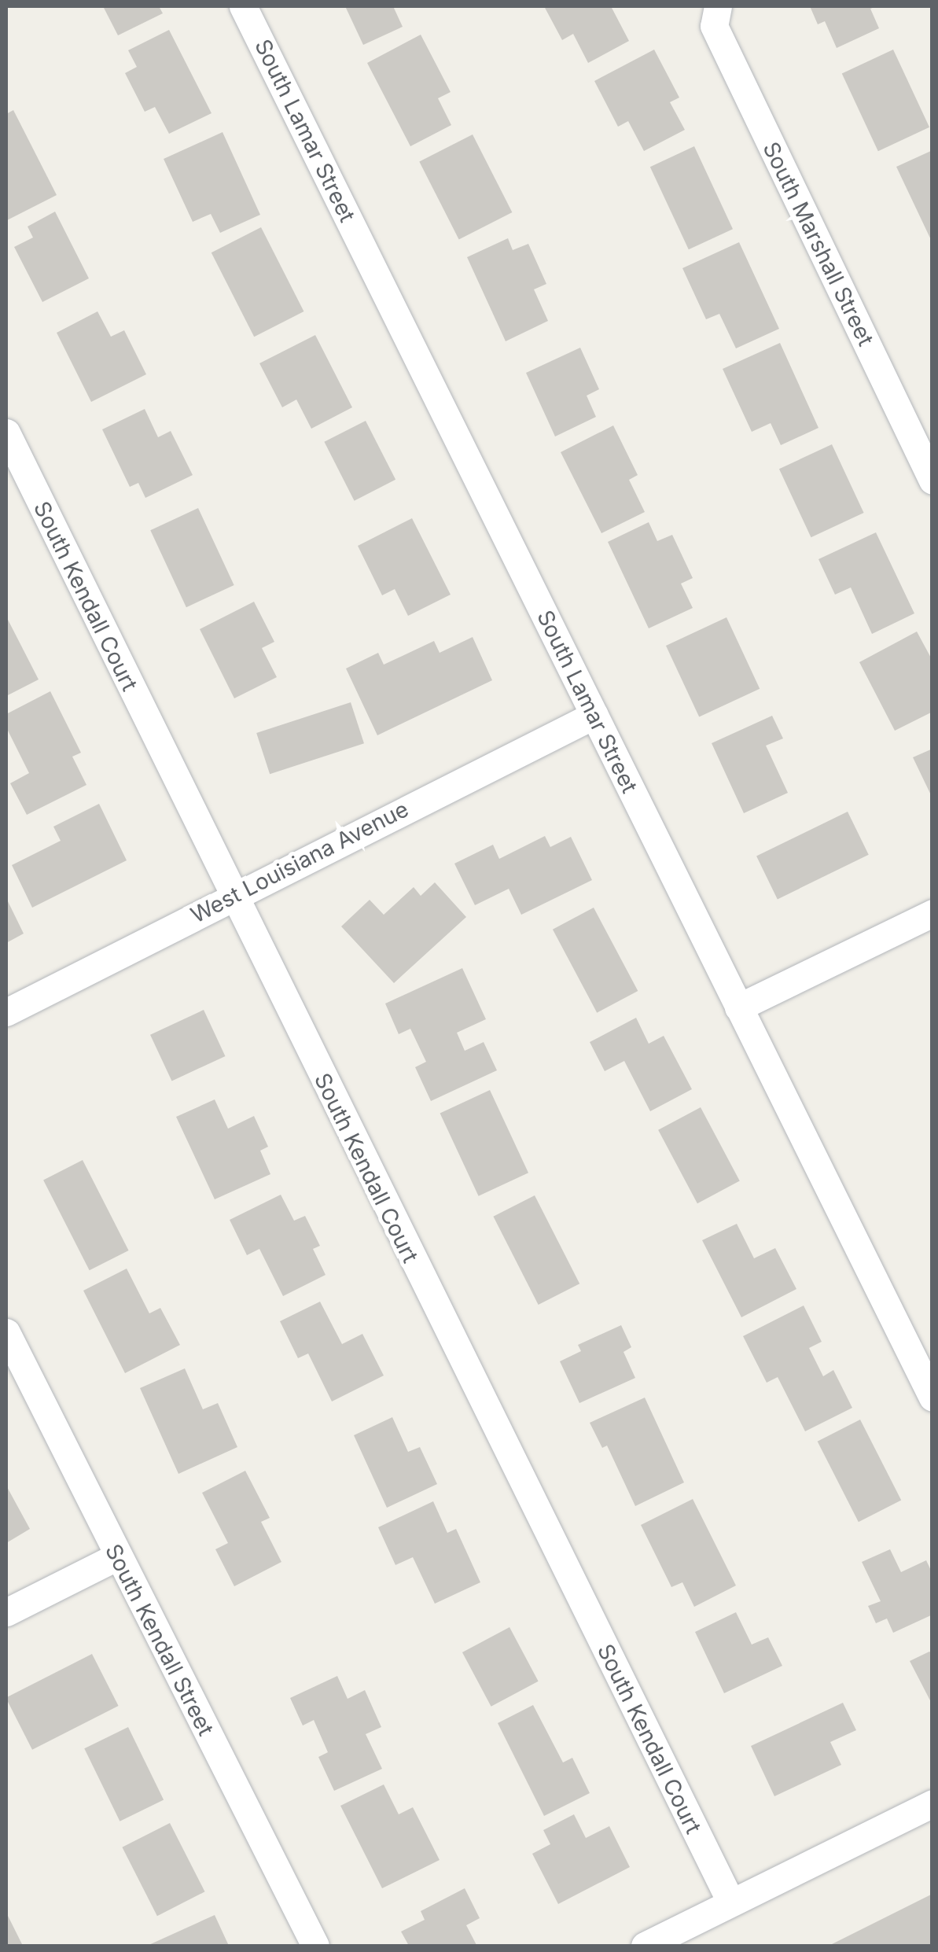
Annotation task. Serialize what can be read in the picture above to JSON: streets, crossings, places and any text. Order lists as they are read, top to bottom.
{
  "streets": {
    "street": [
      "South Lamar Street",
      "South Marshall Street",
      "South Kendall Court",
      "West Louisiana Avenue",
      "South Kendall Street"
    ]
  },
  "crossings": [
    ["South Lamar Street", "West Louisiana Avenue"],
    ["South Kendall Court", "West Louisiana Avenue"]
  ]
}
